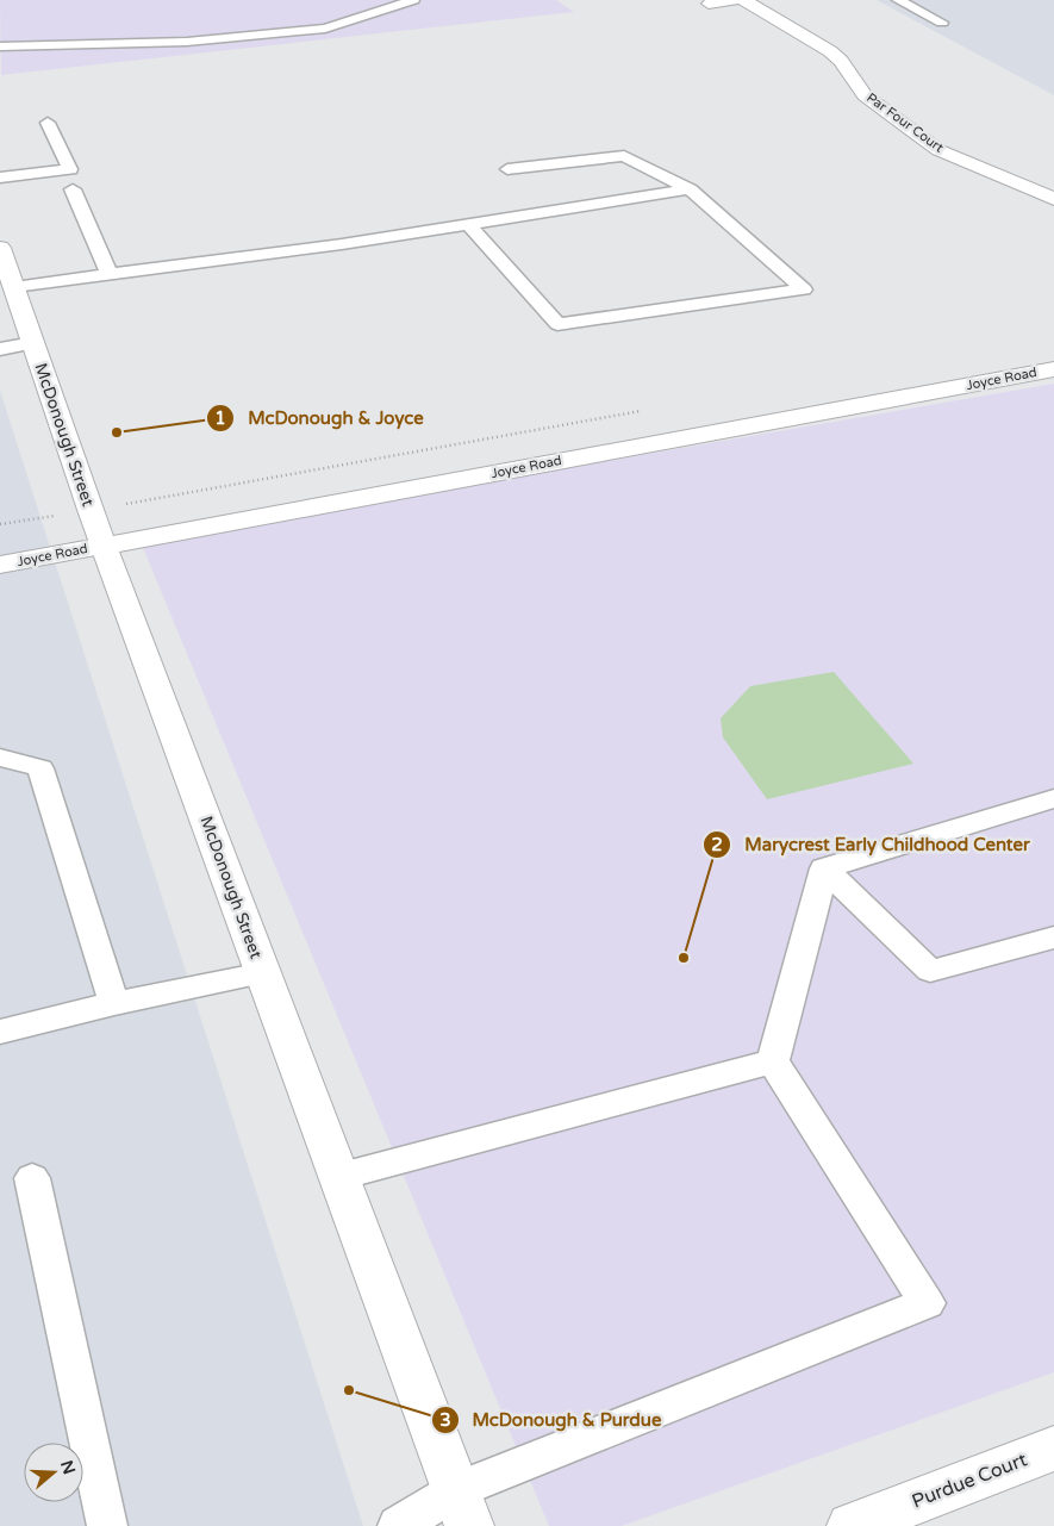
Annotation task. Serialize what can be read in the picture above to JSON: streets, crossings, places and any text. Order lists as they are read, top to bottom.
{
  "streets": {
    "street": [
      "Par Four Court",
      "Joyce Road",
      "McDonough Street",
      "Purdue Court"
    ]
  },
  "crossings": [
    ["Joyce Road", "McDonough Street"]
  ],
  "places": ["McDonough & Joyce", "Marycrest Early Childhood Center", "McDonough & Purdue"],
  "north": "right"
}
